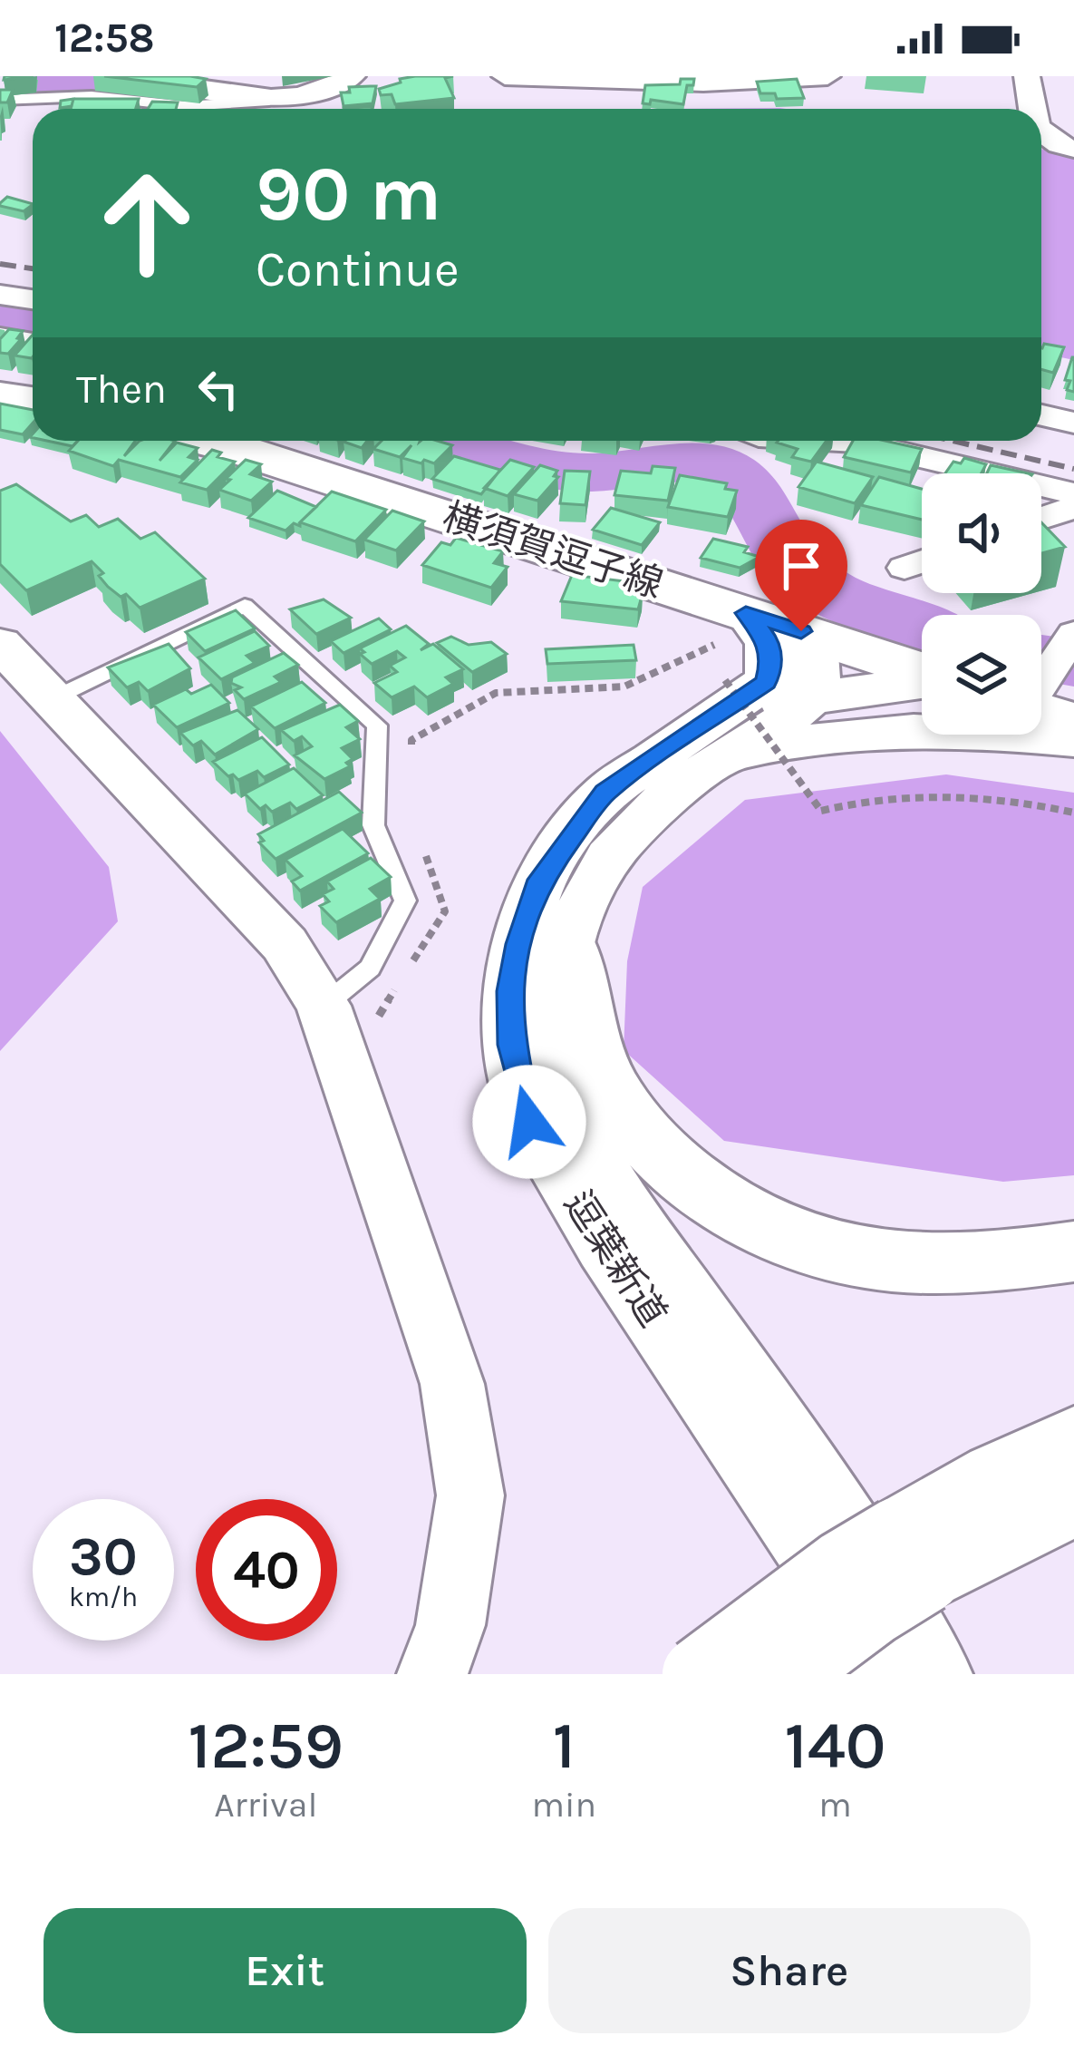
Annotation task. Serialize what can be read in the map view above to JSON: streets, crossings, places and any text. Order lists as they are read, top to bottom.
{
  "streets": {
    "main road": ["横須賀逗子線"],
    "street": ["逗葉新道"]
  },
  "page": {
    "status": "12:58",
    "turn": ["90 m", "Continue"],
    "then": "Then",
    "speed": "30 km/h",
    "limit": "40",
    "eta": [
      "12:59",
      "Arrival",
      "1",
      "min",
      "140",
      "m"
    ],
    "buttons": ["Exit", "Share"]
  }
}
